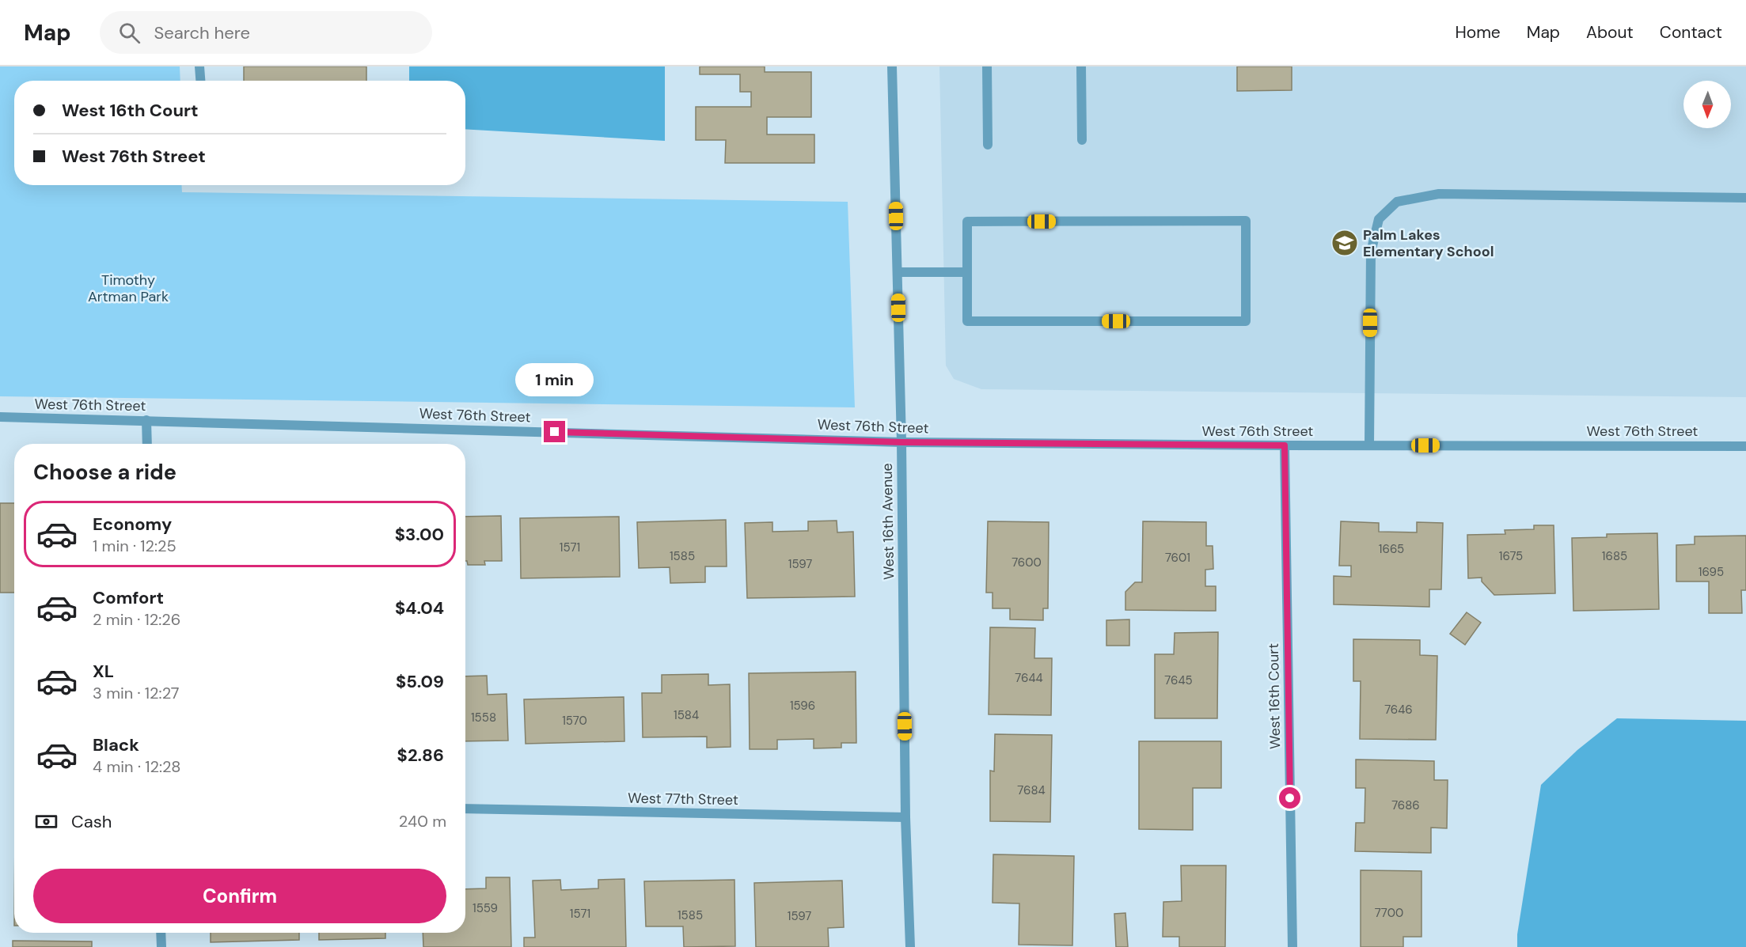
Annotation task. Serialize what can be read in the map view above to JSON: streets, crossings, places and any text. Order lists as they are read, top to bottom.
{
  "streets": {
    "street": [
      "West 76th Street",
      "West 16th Avenue",
      "West 16th Court",
      "West 77th Street"
    ]
  },
  "crossings": [
    ["West 76th Street", "West 16th Avenue"],
    ["West 76th Street", "West 16th Court"],
    ["West 16th Avenue", "West 77th Street"]
  ],
  "parks": ["Timothy Artman Park"],
  "places": {
    "school or university": ["Palm Lakes Elementary School"]
  },
  "house_numbers": [
    "1571",
    "1665",
    "1585",
    "1675",
    "1685",
    "7601",
    "7600",
    "1597",
    "1695",
    "7644",
    "7645",
    "1596",
    "7646",
    "1584",
    "1558",
    "1570",
    "7684",
    "7686",
    "1559",
    "7700",
    "1571",
    "1585",
    "1597"
  ],
  "north": "bottom",
  "page": {
    "header": "Map",
    "search": "Search here",
    "nav": [
      "Home",
      "Map",
      "About",
      "Contact"
    ],
    "banner": ["West 16th Court", "West 76th Street"],
    "bubble": "1 min",
    "heading": "Choose a ride",
    "list": [
      {
        "name": "Economy",
        "note": "1 min · 12:25",
        "value": "$3.00"
      },
      {
        "name": "Comfort",
        "note": "2 min · 12:26",
        "value": "$4.04"
      },
      {
        "name": "XL",
        "note": "3 min · 12:27",
        "value": "$5.09"
      },
      {
        "name": "Black",
        "note": "4 min · 12:28",
        "value": "$2.86"
      }
    ],
    "pay": ["Cash", "240 m"],
    "buttons": "Confirm"
  }
}
